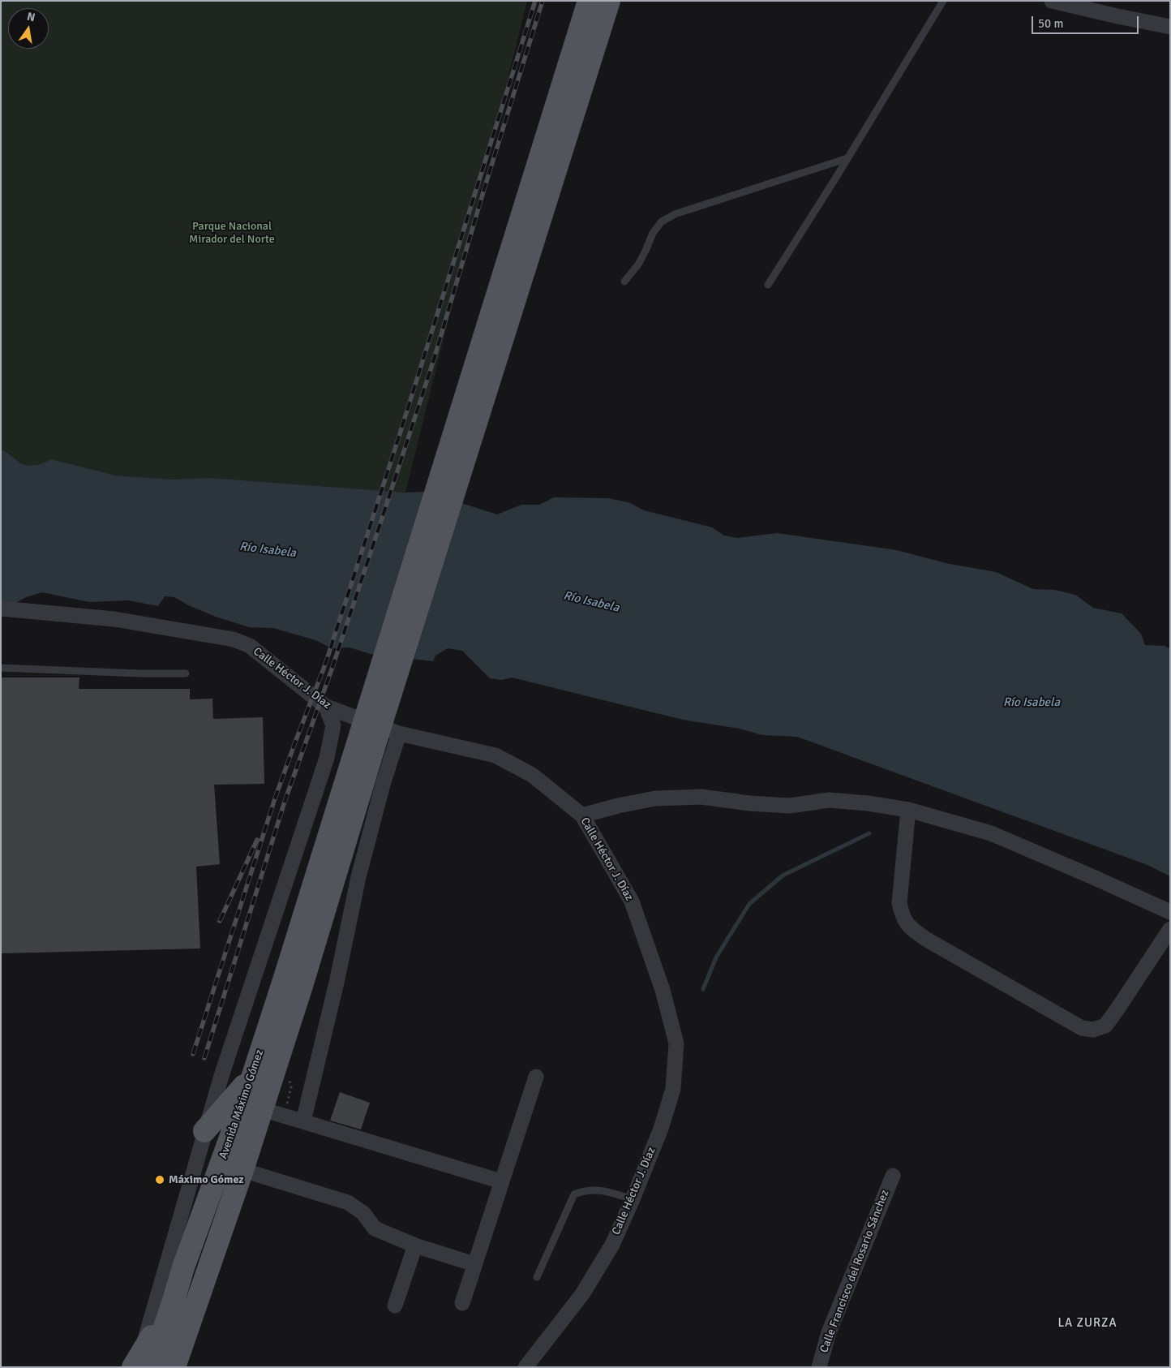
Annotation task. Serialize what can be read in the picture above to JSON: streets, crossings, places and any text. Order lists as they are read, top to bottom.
{
  "streets": {
    "main road": ["Avenida Máximo Gómez"],
    "street": ["Calle Héctor J. Díaz", "Calle Francisco del Rosario Sánchez"]
  },
  "districts": ["LA ZURZA"],
  "water": ["Río Isabela"],
  "parks": ["Parque Nacional Mirador del Norte"],
  "places": ["Máximo Gómez"],
  "scale_bar": "50 m",
  "north": "top"
}
